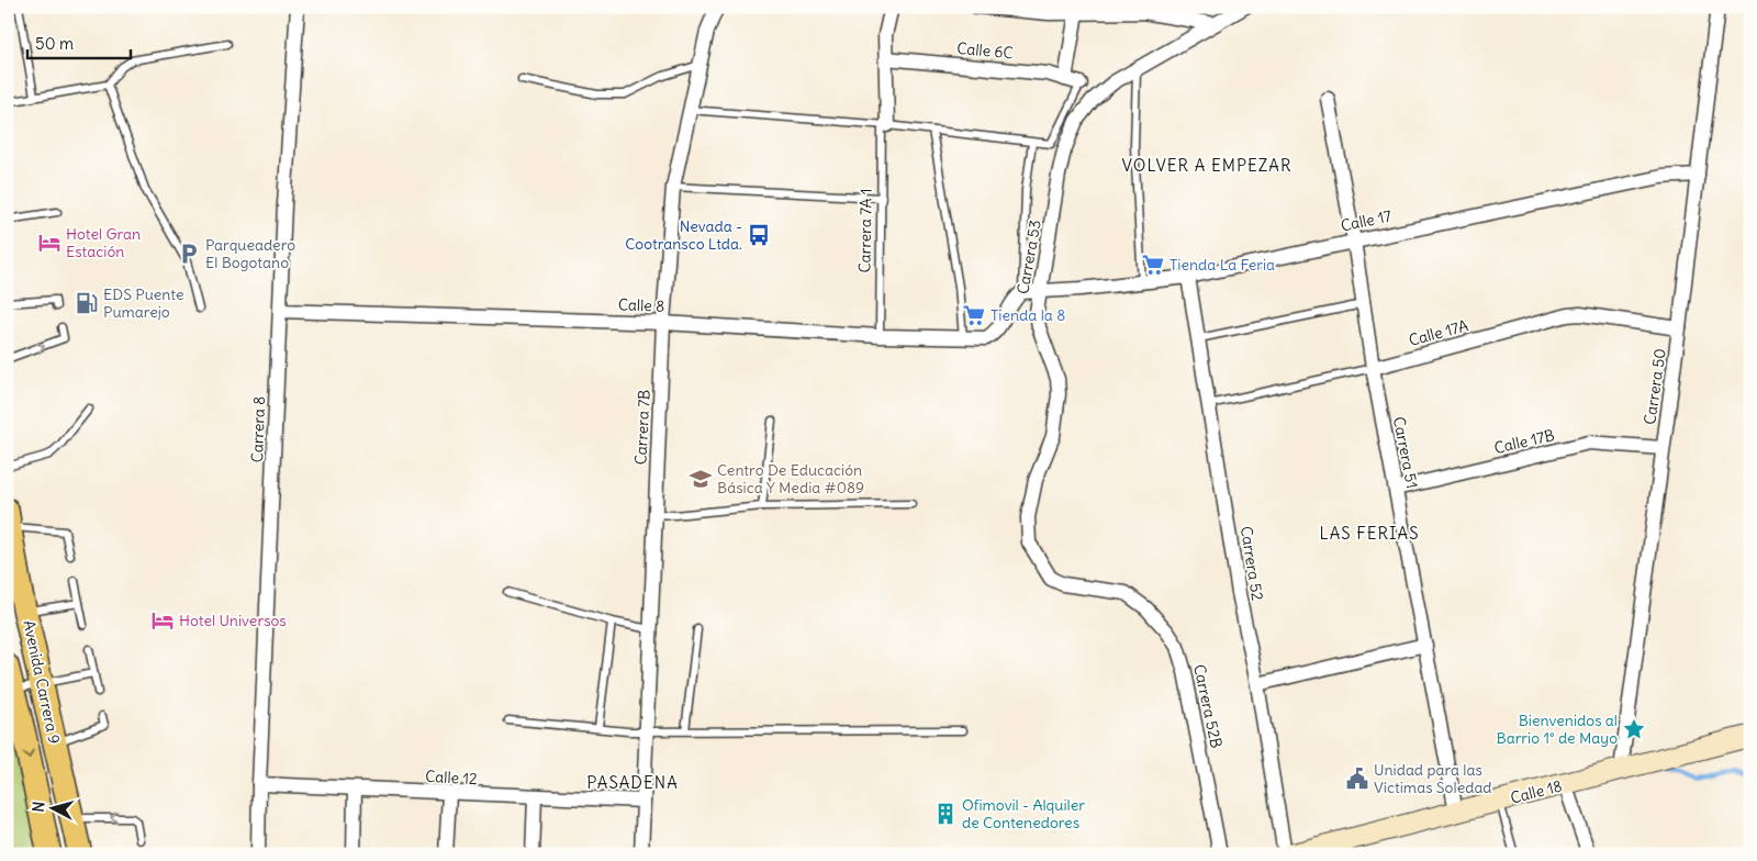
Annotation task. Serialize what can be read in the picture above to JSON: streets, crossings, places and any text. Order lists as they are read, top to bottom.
{
  "streets": {
    "highway": ["Avenida Carrera 9"],
    "main road": ["Calle 18"],
    "street": [
      "Calle 6C",
      "Calle 17",
      "Carrera 7A 1",
      "Carrera 53",
      "Calle 8",
      "Calle 17A",
      "Carrera 50",
      "Carrera 7B",
      "Carrera 8",
      "Calle 17B",
      "Carrera 51",
      "Carrera 52",
      "Carrera 52B",
      "Calle 12"
    ]
  },
  "crossings": [
    ["Calle 6C", "Carrera 7A 1"],
    ["Calle 17", "Carrera 53"],
    ["Calle 17", "Carrera 50"],
    ["Calle 17", "Carrera 51"],
    ["Calle 17", "Carrera 52"],
    ["Carrera 7A 1", "Calle 8"],
    ["Carrera 53", "Carrera 52B"],
    ["Calle 8", "Carrera 7B"],
    ["Calle 8", "Carrera 8"],
    ["Calle 17A", "Carrera 50"],
    ["Calle 17A", "Carrera 51"],
    ["Calle 17A", "Carrera 52"],
    ["Carrera 50", "Calle 17B"],
    ["Carrera 50", "Calle 18"],
    ["Carrera 7B", "Calle 12"],
    ["Carrera 8", "Calle 12"],
    ["Calle 17B", "Carrera 51"],
    ["Carrera 51", "Calle 18"]
  ],
  "districts": ["VOLVER A EMPEZAR", "LAS FERIAS", "PASADENA"],
  "places": {
    "bus stop": ["Nevada - Cootransco Ltda."],
    "hotel": ["Hotel Gran Estación", "Hotel Universos"],
    "parking": ["Parqueadero El Bogotano"],
    "supermarket": ["Tienda La Feria", "Tienda la 8"],
    "fuel station": ["EDS Puente Pumarejo"],
    "school or university": ["Centro De Educación Básica Y Media #089"],
    "place": ["Bienvenidos al Barrio 1° de Mayo"],
    "public building": ["Unidad para las Víctimas Soledad"],
    "building": ["Ofimovil - Alquiler de Contenedores"]
  },
  "scale_bar": "50 m",
  "north": "left"
}
